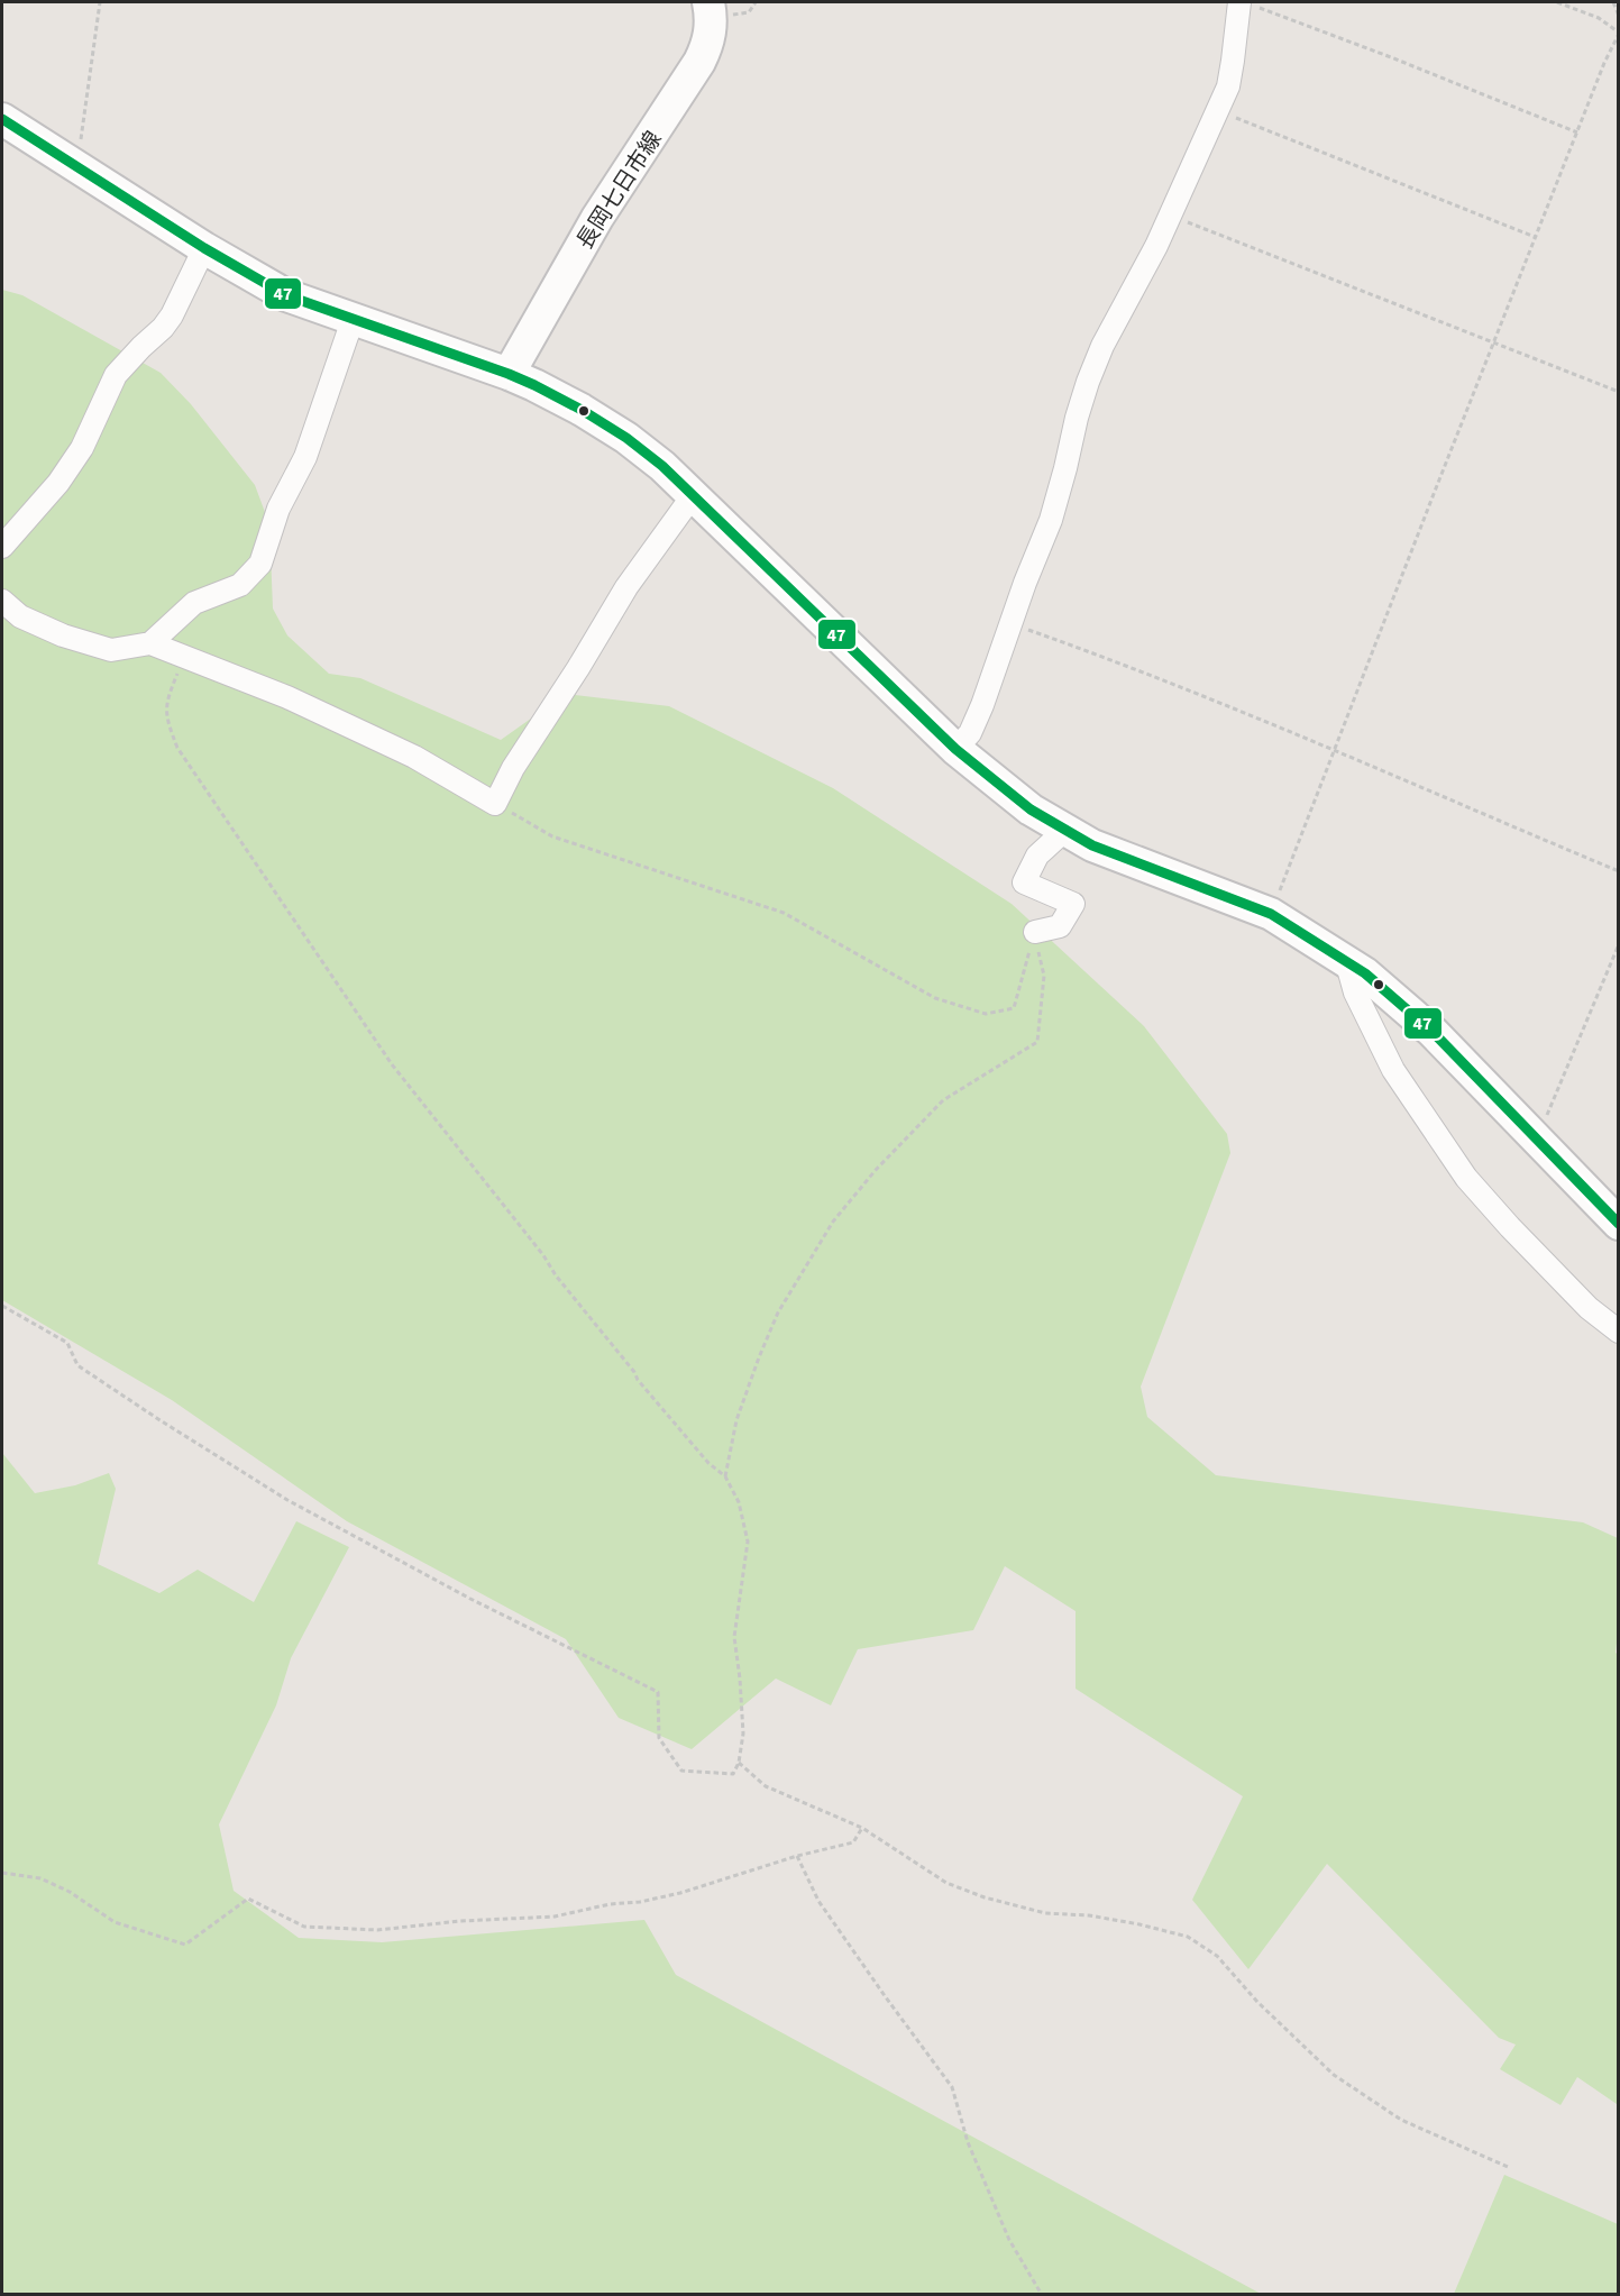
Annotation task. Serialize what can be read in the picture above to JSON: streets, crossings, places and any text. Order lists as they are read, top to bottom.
{
  "streets": {
    "main road": ["長岡七日市線"]
  },
  "lines": ["transit line 47"]
}
